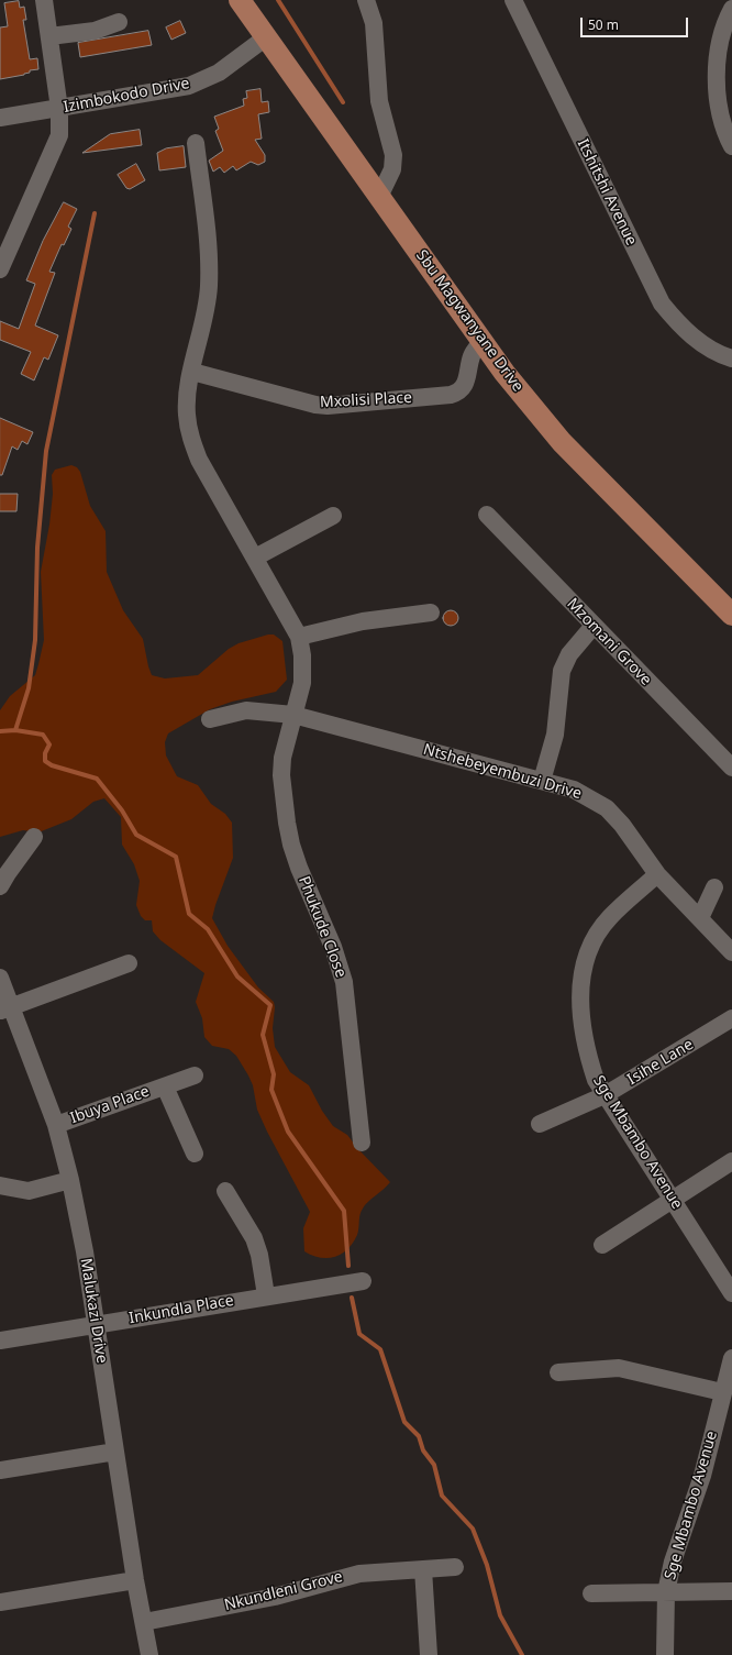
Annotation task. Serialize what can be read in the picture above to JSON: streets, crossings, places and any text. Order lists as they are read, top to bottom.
{
  "streets": {
    "main road": ["Sbu Magwanyane Drive"],
    "street": [
      "Izimbokodo Drive",
      "Itshitshi Avenue",
      "Mxolisi Place",
      "Mzomani Grove",
      "Ntshebeyembuzi Drive",
      "Phukude Close",
      "Isihe Lane",
      "Ibuya Place",
      "Sge Mbambo Avenue",
      "Inkundla Place",
      "Malukazi Drive",
      "Nkundleni Grove"
    ]
  },
  "crossings": [
    ["Izimbokodo Drive", "Sbu Magwanyane Drive"],
    ["Sbu Magwanyane Drive", "Mxolisi Place"],
    ["Ntshebeyembuzi Drive", "Phukude Close"],
    ["Ntshebeyembuzi Drive", "Sge Mbambo Avenue"],
    ["Isihe Lane", "Sge Mbambo Avenue"],
    ["Ibuya Place", "Malukazi Drive"],
    ["Inkundla Place", "Malukazi Drive"],
    ["Malukazi Drive", "Nkundleni Grove"]
  ],
  "scale_bar": "50 m"
}
